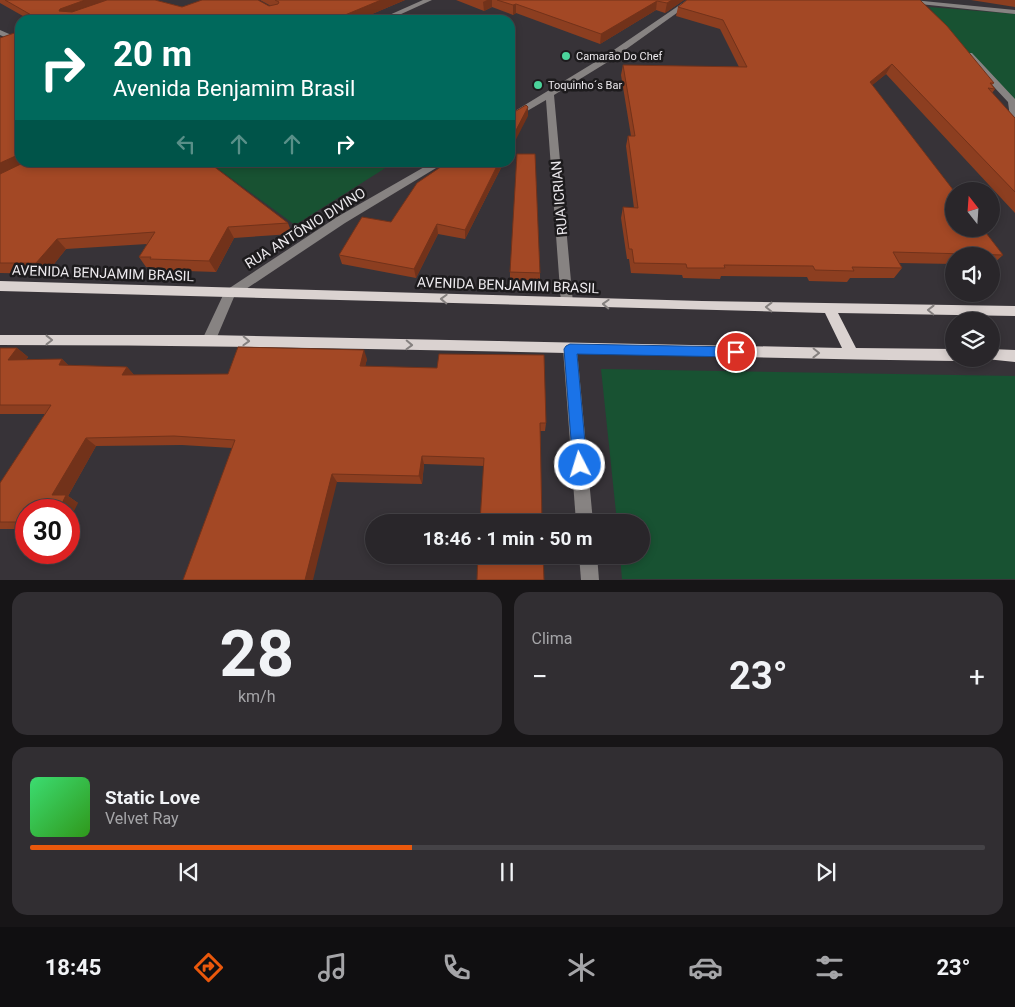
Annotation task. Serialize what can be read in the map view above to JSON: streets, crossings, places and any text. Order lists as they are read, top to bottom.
{
  "streets": {
    "main road": ["AVENIDA BENJAMIM BRASIL"],
    "street": ["RUA ICRIAN", "RUA ANTÔNIO DIVINO"]
  },
  "crossings": [
    ["RUA ICRIAN", "AVENIDA BENJAMIM BRASIL"],
    ["RUA ANTÔNIO DIVINO", "AVENIDA BENJAMIM BRASIL"]
  ],
  "places": ["Camarão Do Chef", "Toquinho´s Bar"],
  "north": "top",
  "page": {
    "turn": ["20 m", "Avenida Benjamim Brasil"],
    "limit": "30",
    "trip": "18:46 · 1 min · 50 m",
    "tile": [
      ["28", "km/h"],
      "Clima"
    ],
    "heat": ["−", "23°", "+"],
    "song": ["Static Love", "Velvet Ray"],
    "tabs": ["18:45", "23°"]
  }
}
